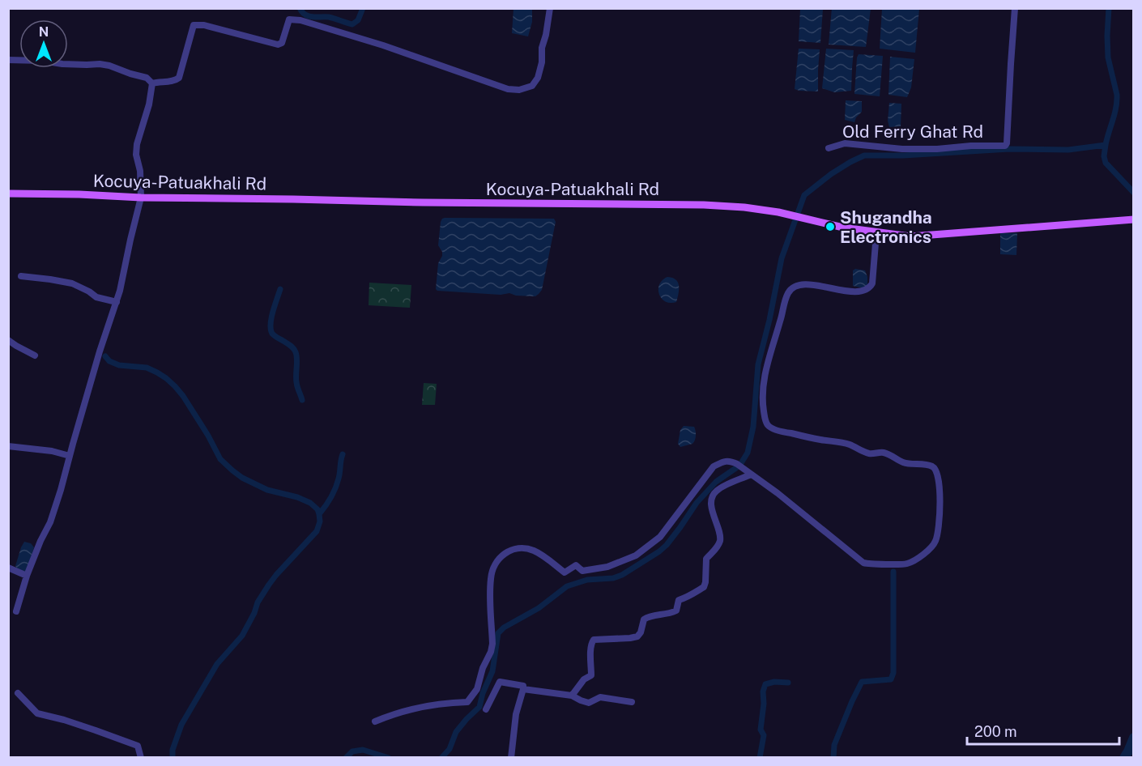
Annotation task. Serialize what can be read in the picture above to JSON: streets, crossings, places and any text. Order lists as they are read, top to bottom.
{
  "streets": {
    "main road": ["Kocuya-Patuakhali Rd"],
    "street": ["Old Ferry Ghat Rd"]
  },
  "places": ["Shugandha Electronics"],
  "scale_bar": "200 m",
  "north": "top"
}
